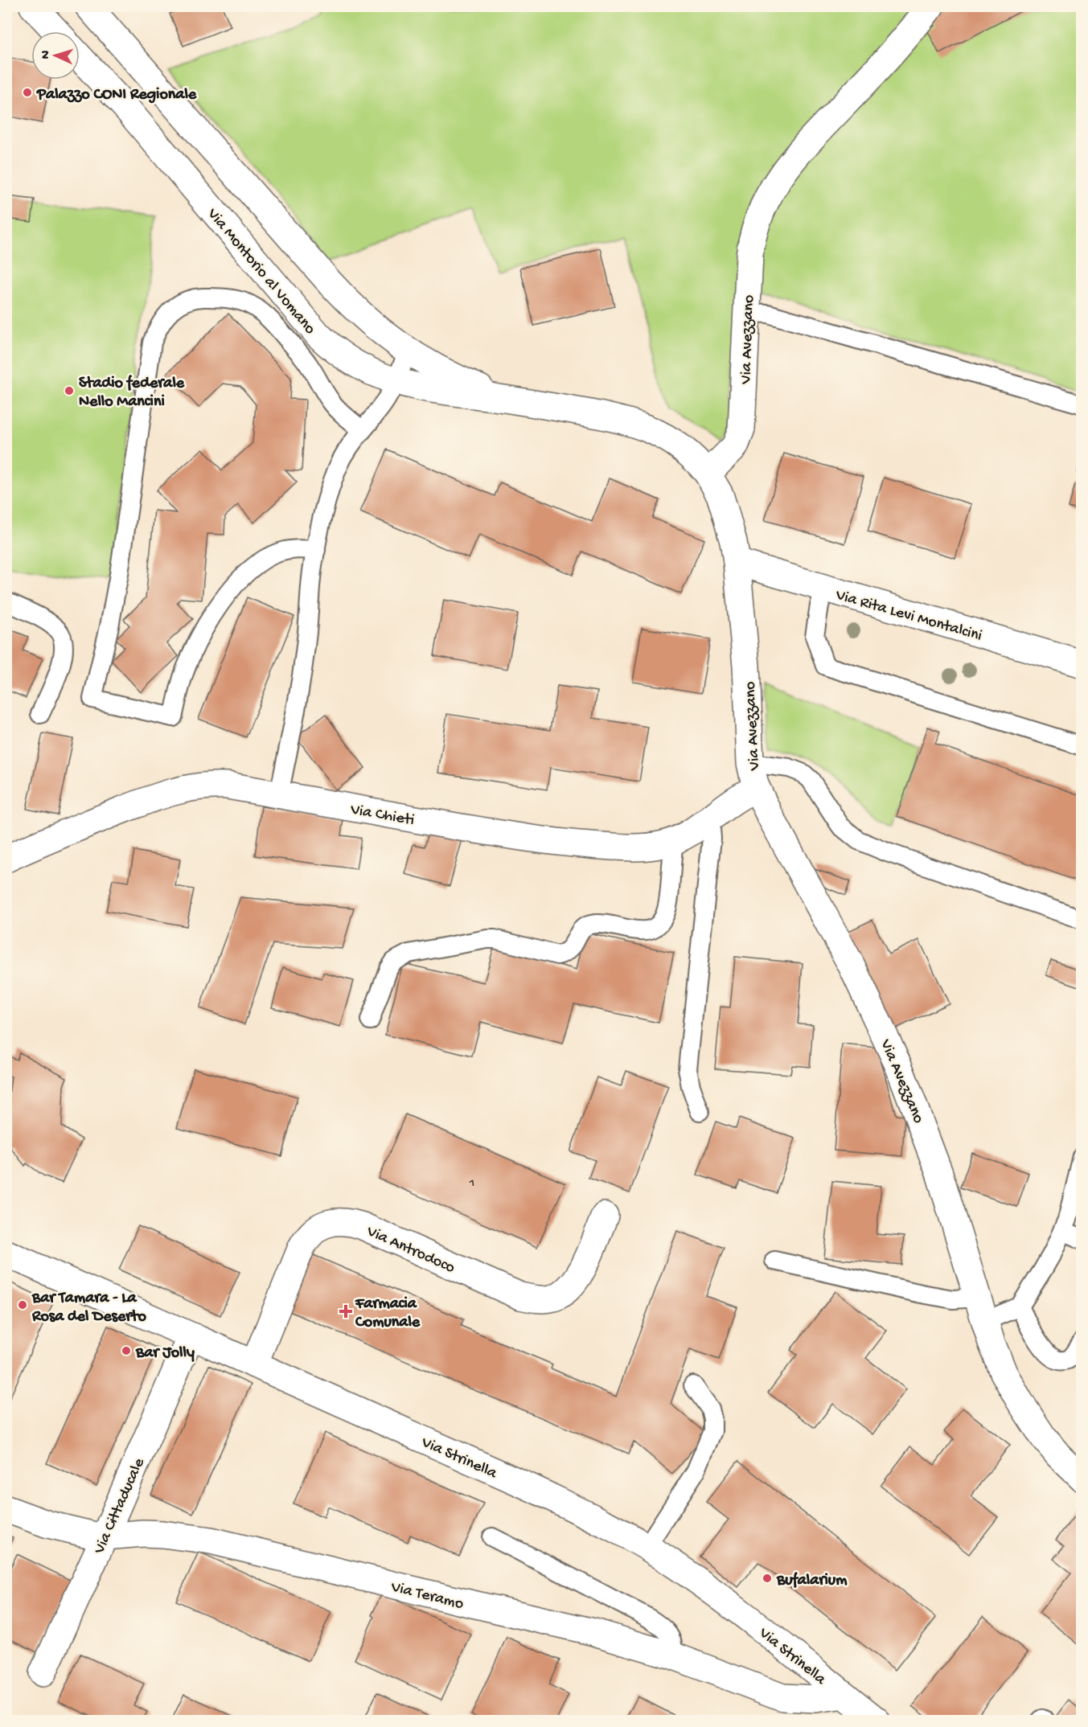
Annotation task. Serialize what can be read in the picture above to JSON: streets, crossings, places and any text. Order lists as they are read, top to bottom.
{
  "streets": {
    "street": [
      "Via Montorio al Vomano",
      "Via Avezzano",
      "Via Rita Levi Montalcini",
      "Via Chieti",
      "Via Antrodoco",
      "Via Strinella",
      "Via Cittaducale",
      "Via Teramo"
    ]
  },
  "crossings": [
    ["Via Montorio al Vomano", "Via Avezzano"],
    ["Via Avezzano", "Via Rita Levi Montalcini"],
    ["Via Avezzano", "Via Chieti"],
    ["Via Antrodoco", "Via Strinella"],
    ["Via Strinella", "Via Cittaducale"],
    ["Via Strinella", "Via Teramo"],
    ["Via Cittaducale", "Via Teramo"]
  ],
  "places": {
    "other": [
      "Palazzo CONI Regionale",
      "Stadio federale Nello Mancini",
      "Bar Tamara - La Rosa del Deserto",
      "Bar Jolly",
      "Bufalarium"
    ],
    "health": ["Farmacia Comunale"]
  },
  "house_numbers": ["1"],
  "north": "left"
}
